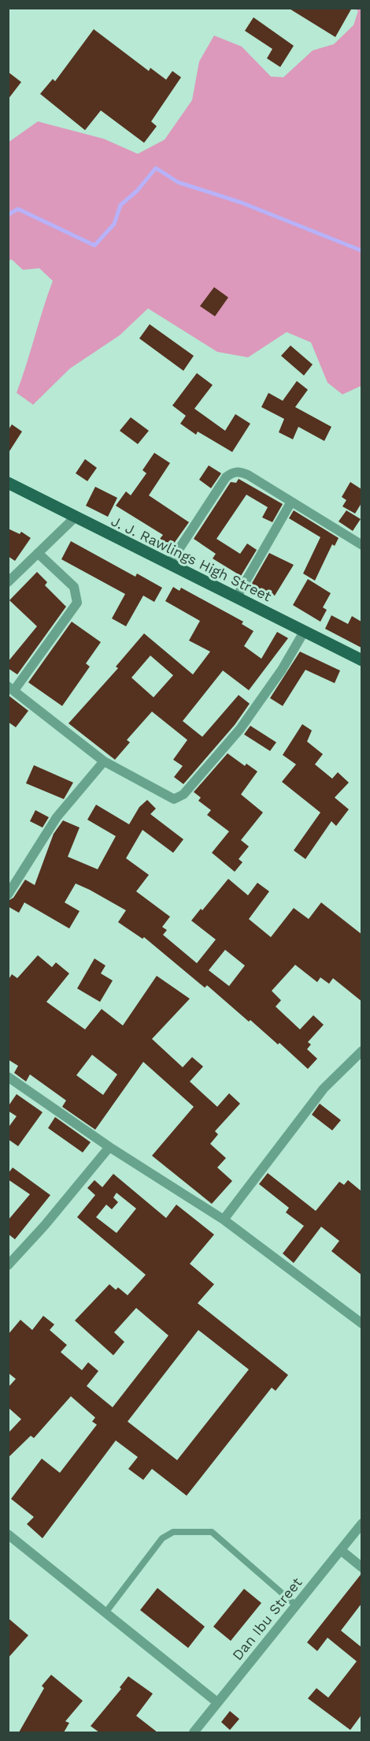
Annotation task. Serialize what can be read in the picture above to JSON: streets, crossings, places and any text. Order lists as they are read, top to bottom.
{
  "streets": {
    "main road": ["J. J. Rawlings High Street"],
    "street": ["Dan Ibu Street"]
  }
}
